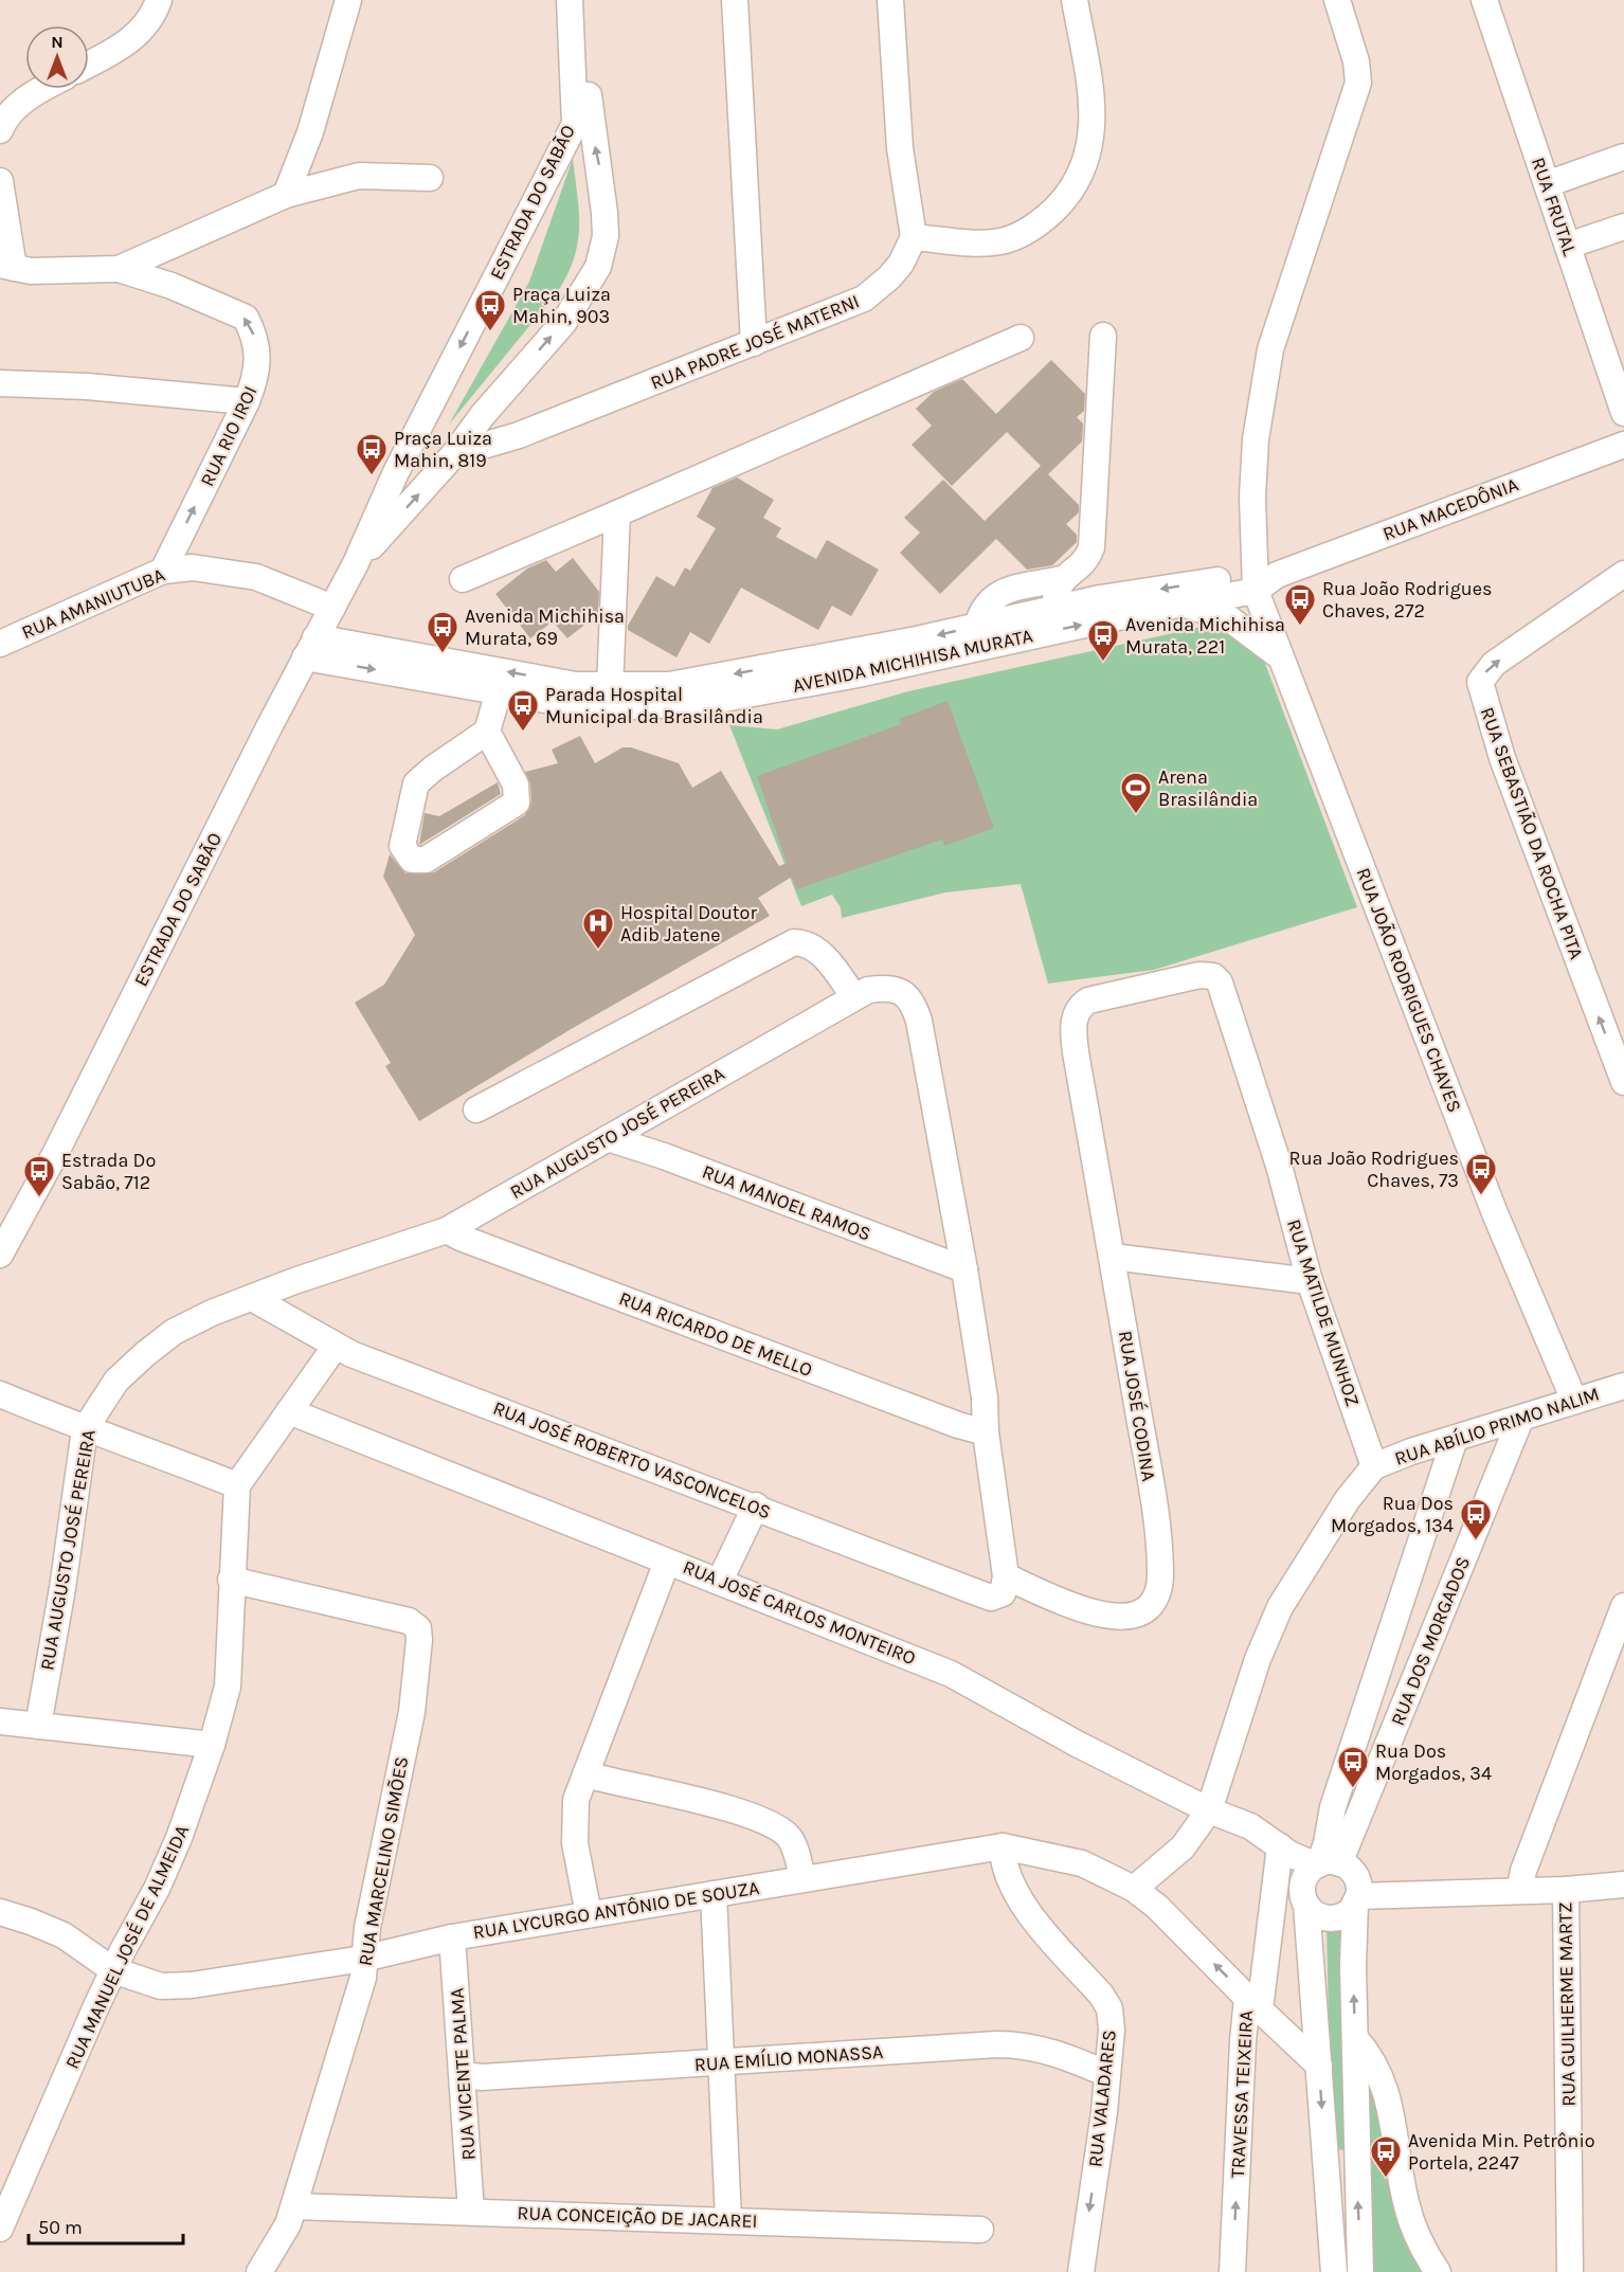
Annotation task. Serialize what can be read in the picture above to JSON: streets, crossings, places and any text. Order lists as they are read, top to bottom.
{
  "streets": {
    "street": [
      "ESTRADA DO SABÃO",
      "RUA FRUTAL",
      "RUA PADRE JOSÉ MATERNI",
      "RUA RIO IROI",
      "RUA MACEDÔNIA",
      "RUA AMANIUTUBA",
      "AVENIDA MICHIHISA MURATA",
      "RUA SEBASTIÃO DA ROCHA PITA",
      "RUA JOÃO RODRIGUES CHAVES",
      "RUA AUGUSTO JOSÉ PEREIRA",
      "RUA MANOEL RAMOS",
      "RUA MATILDE MUNHOZ",
      "RUA RICARDO DE MELLO",
      "RUA JOSÉ CODINA",
      "RUA ABÍLIO PRIMO NALIM",
      "RUA JOSÉ ROBERTO VASCONCELOS",
      "RUA JOSÉ CARLOS MONTEIRO",
      "RUA DOS MORGADOS",
      "RUA MARCELINO SIMÕES",
      "RUA LYCURGO ANTÔNIO DE SOUZA",
      "RUA MANUEL JOSÉ DE ALMEIDA",
      "RUA GUILHERME MARTZ",
      "RUA EMÍLIO MONASSA",
      "RUA VICENTE PALMA",
      "TRAVESSA TEIXEIRA",
      "RUA VALADARES",
      "RUA CONCEIÇÃO DE JACAREI"
    ]
  },
  "crossings": [
    ["ESTRADA DO SABÃO", "RUA PADRE JOSÉ MATERNI"],
    ["ESTRADA DO SABÃO", "RUA AMANIUTUBA"],
    ["ESTRADA DO SABÃO", "AVENIDA MICHIHISA MURATA"],
    ["RUA RIO IROI", "RUA AMANIUTUBA"],
    ["RUA MACEDÔNIA", "AVENIDA MICHIHISA MURATA"],
    ["RUA MACEDÔNIA", "RUA JOÃO RODRIGUES CHAVES"],
    ["AVENIDA MICHIHISA MURATA", "RUA JOÃO RODRIGUES CHAVES"],
    ["RUA JOÃO RODRIGUES CHAVES", "RUA ABÍLIO PRIMO NALIM"],
    ["RUA AUGUSTO JOSÉ PEREIRA", "RUA MANOEL RAMOS"],
    ["RUA AUGUSTO JOSÉ PEREIRA", "RUA RICARDO DE MELLO"],
    ["RUA AUGUSTO JOSÉ PEREIRA", "RUA JOSÉ CODINA"],
    ["RUA AUGUSTO JOSÉ PEREIRA", "RUA JOSÉ ROBERTO VASCONCELOS"],
    ["RUA MATILDE MUNHOZ", "RUA JOSÉ CODINA"],
    ["RUA MATILDE MUNHOZ", "RUA ABÍLIO PRIMO NALIM"],
    ["RUA JOSÉ CODINA", "RUA JOSÉ ROBERTO VASCONCELOS"],
    ["RUA ABÍLIO PRIMO NALIM", "RUA JOSÉ CARLOS MONTEIRO"],
    ["RUA ABÍLIO PRIMO NALIM", "RUA DOS MORGADOS"],
    ["RUA JOSÉ CARLOS MONTEIRO", "RUA DOS MORGADOS"],
    ["RUA MARCELINO SIMÕES", "RUA LYCURGO ANTÔNIO DE SOUZA"],
    ["RUA MARCELINO SIMÕES", "RUA MANUEL JOSÉ DE ALMEIDA"],
    ["RUA MARCELINO SIMÕES", "RUA CONCEIÇÃO DE JACAREI"],
    ["RUA LYCURGO ANTÔNIO DE SOUZA", "RUA MANUEL JOSÉ DE ALMEIDA"],
    ["RUA LYCURGO ANTÔNIO DE SOUZA", "RUA VICENTE PALMA"],
    ["RUA LYCURGO ANTÔNIO DE SOUZA", "TRAVESSA TEIXEIRA"],
    ["RUA LYCURGO ANTÔNIO DE SOUZA", "RUA VALADARES"],
    ["RUA EMÍLIO MONASSA", "RUA VICENTE PALMA"],
    ["RUA EMÍLIO MONASSA", "RUA VALADARES"],
    ["RUA VICENTE PALMA", "RUA CONCEIÇÃO DE JACAREI"]
  ],
  "one_way": ["RUA SEBASTIÃO DA ROCHA PITA"],
  "places": {
    "bus stop": [
      "Praça Luiza Mahin, 903",
      "Praça Luiza Mahin, 819",
      "Rua João Rodrigues Chaves, 272",
      "Avenida Michihisa Murata, 69",
      "Avenida Michihisa Murata, 221",
      "Parada Hospital Municipal da Brasilândia",
      "Rua João Rodrigues Chaves, 73",
      "Estrada Do Sabão, 712",
      "Rua Dos Morgados, 134",
      "Rua Dos Morgados, 34",
      "Avenida Min. Petrônio Portela, 2247"
    ],
    "sports": ["Arena Brasilândia"],
    "hospital": ["Hospital Doutor Adib Jatene"]
  },
  "scale_bar": "50 m",
  "north": "top"
}
